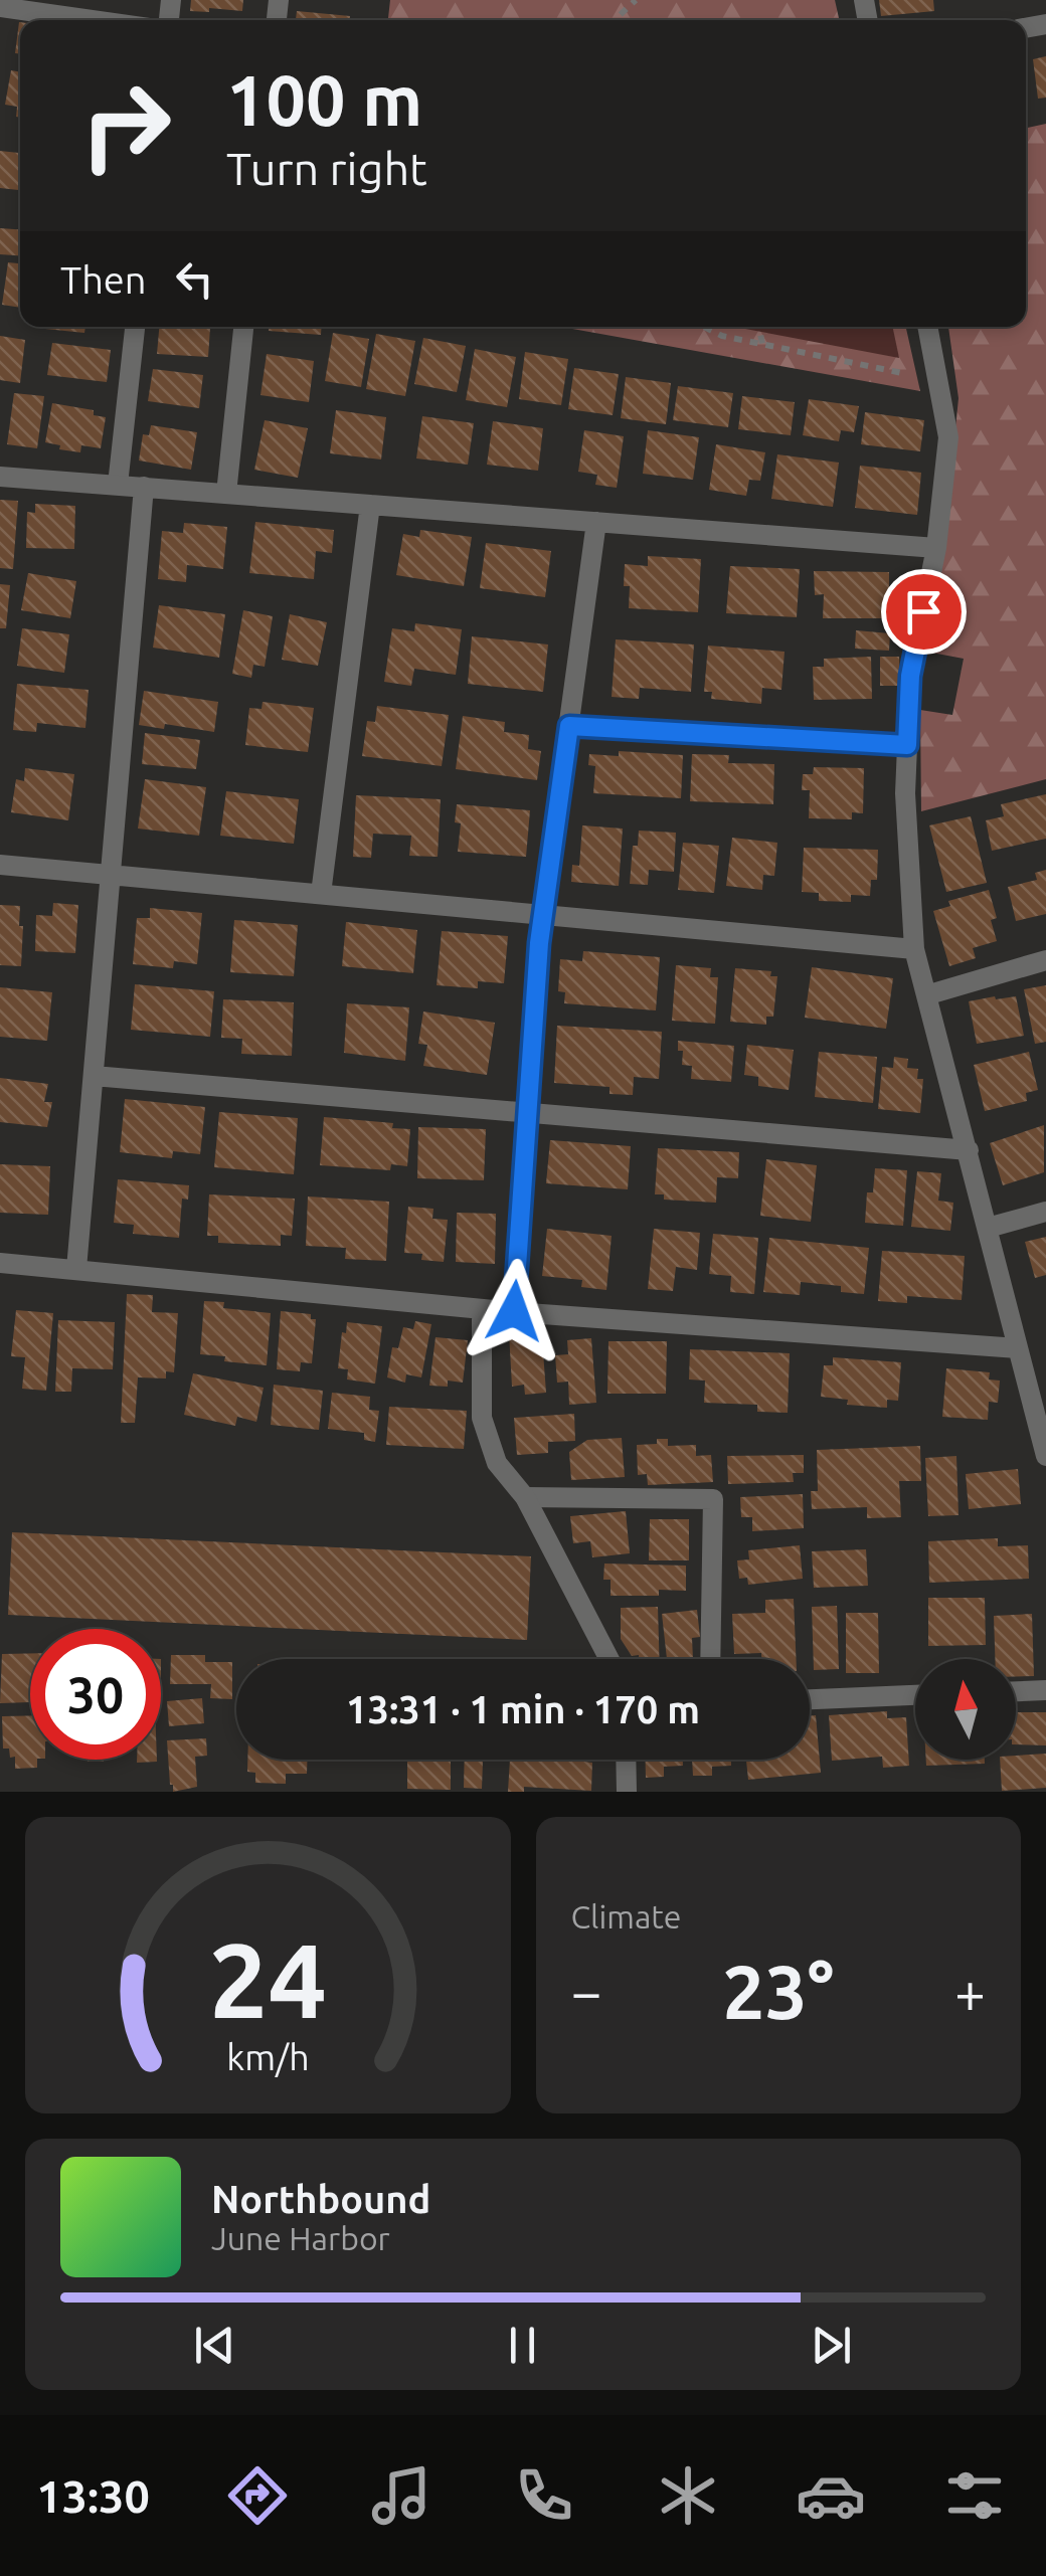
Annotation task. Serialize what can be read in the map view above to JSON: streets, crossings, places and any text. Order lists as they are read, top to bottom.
{
  "north": "top",
  "page": {
    "turn": ["100 m", "Turn right"],
    "then": "Then",
    "limit": "30",
    "trip": "13:31 · 1 min · 170 m",
    "tile": "Climate",
    "heat": ["−", "23°", "+"],
    "song": ["Northbound", "June Harbor"],
    "tabs": "13:30",
    "gauge": ["24", "km/h"]
  }
}
